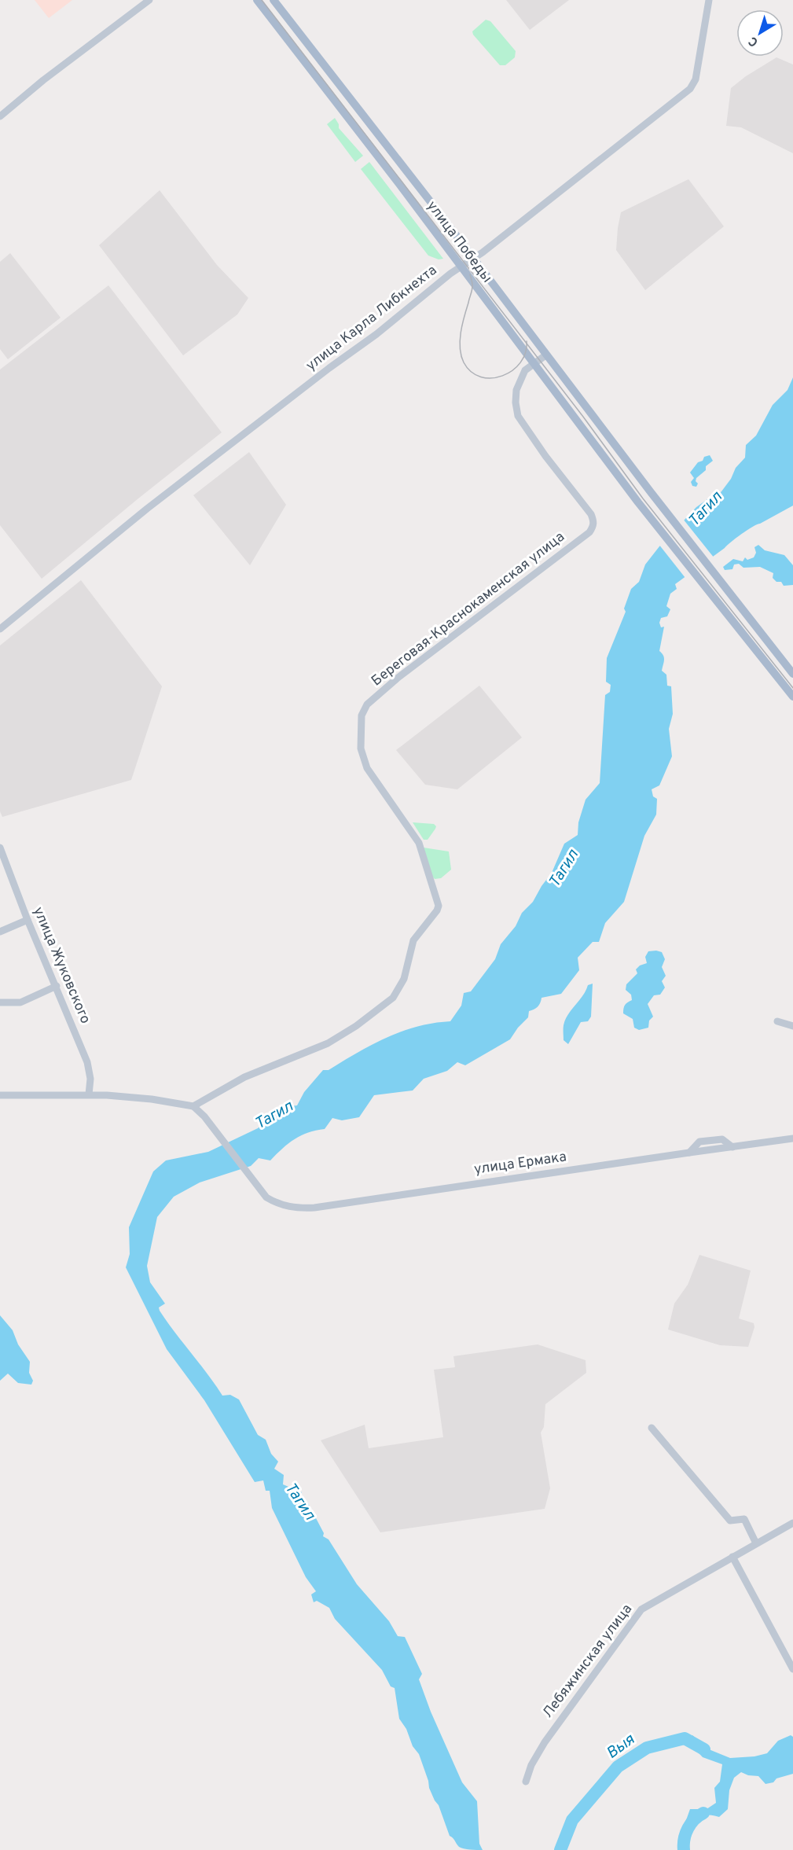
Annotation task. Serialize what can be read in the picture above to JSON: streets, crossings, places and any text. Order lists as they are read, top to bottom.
{
  "streets": {
    "main road": ["улица Победы"],
    "street": [
      "улица Карла Либкнехта",
      "Береговая-Краснокаменская улица",
      "улица Жуковского",
      "улица Ермака",
      "Лебяжинская улица"
    ]
  },
  "crossings": [
    ["улица Победы", "улица Карла Либкнехта"],
    ["улица Победы", "Береговая-Краснокаменская улица"],
    ["Береговая-Краснокаменская улица", "улица Ермака"]
  ],
  "water": ["Тагил", "Выя"],
  "north": "bottom left"
}
